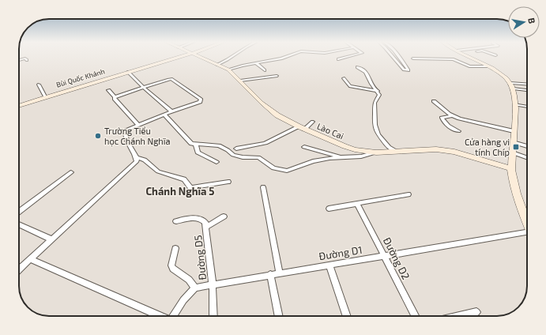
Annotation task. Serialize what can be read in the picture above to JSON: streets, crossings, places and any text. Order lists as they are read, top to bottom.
{
  "streets": {
    "street": [
      "Bùi Quốc Khánh",
      "Lào Cai",
      "Đường D1",
      "Đường D5",
      "Đường D2"
    ]
  },
  "crossings": [
    ["Đường D1", "Đường D5"],
    ["Đường D1", "Đường D2"]
  ],
  "districts": ["Chánh Nghĩa 5"],
  "places": {
    "other": ["Trường Tiểu học Chánh Nghĩa"],
    "transit": ["Cửa hàng vi tính Chíp"]
  },
  "north": "right"
}
